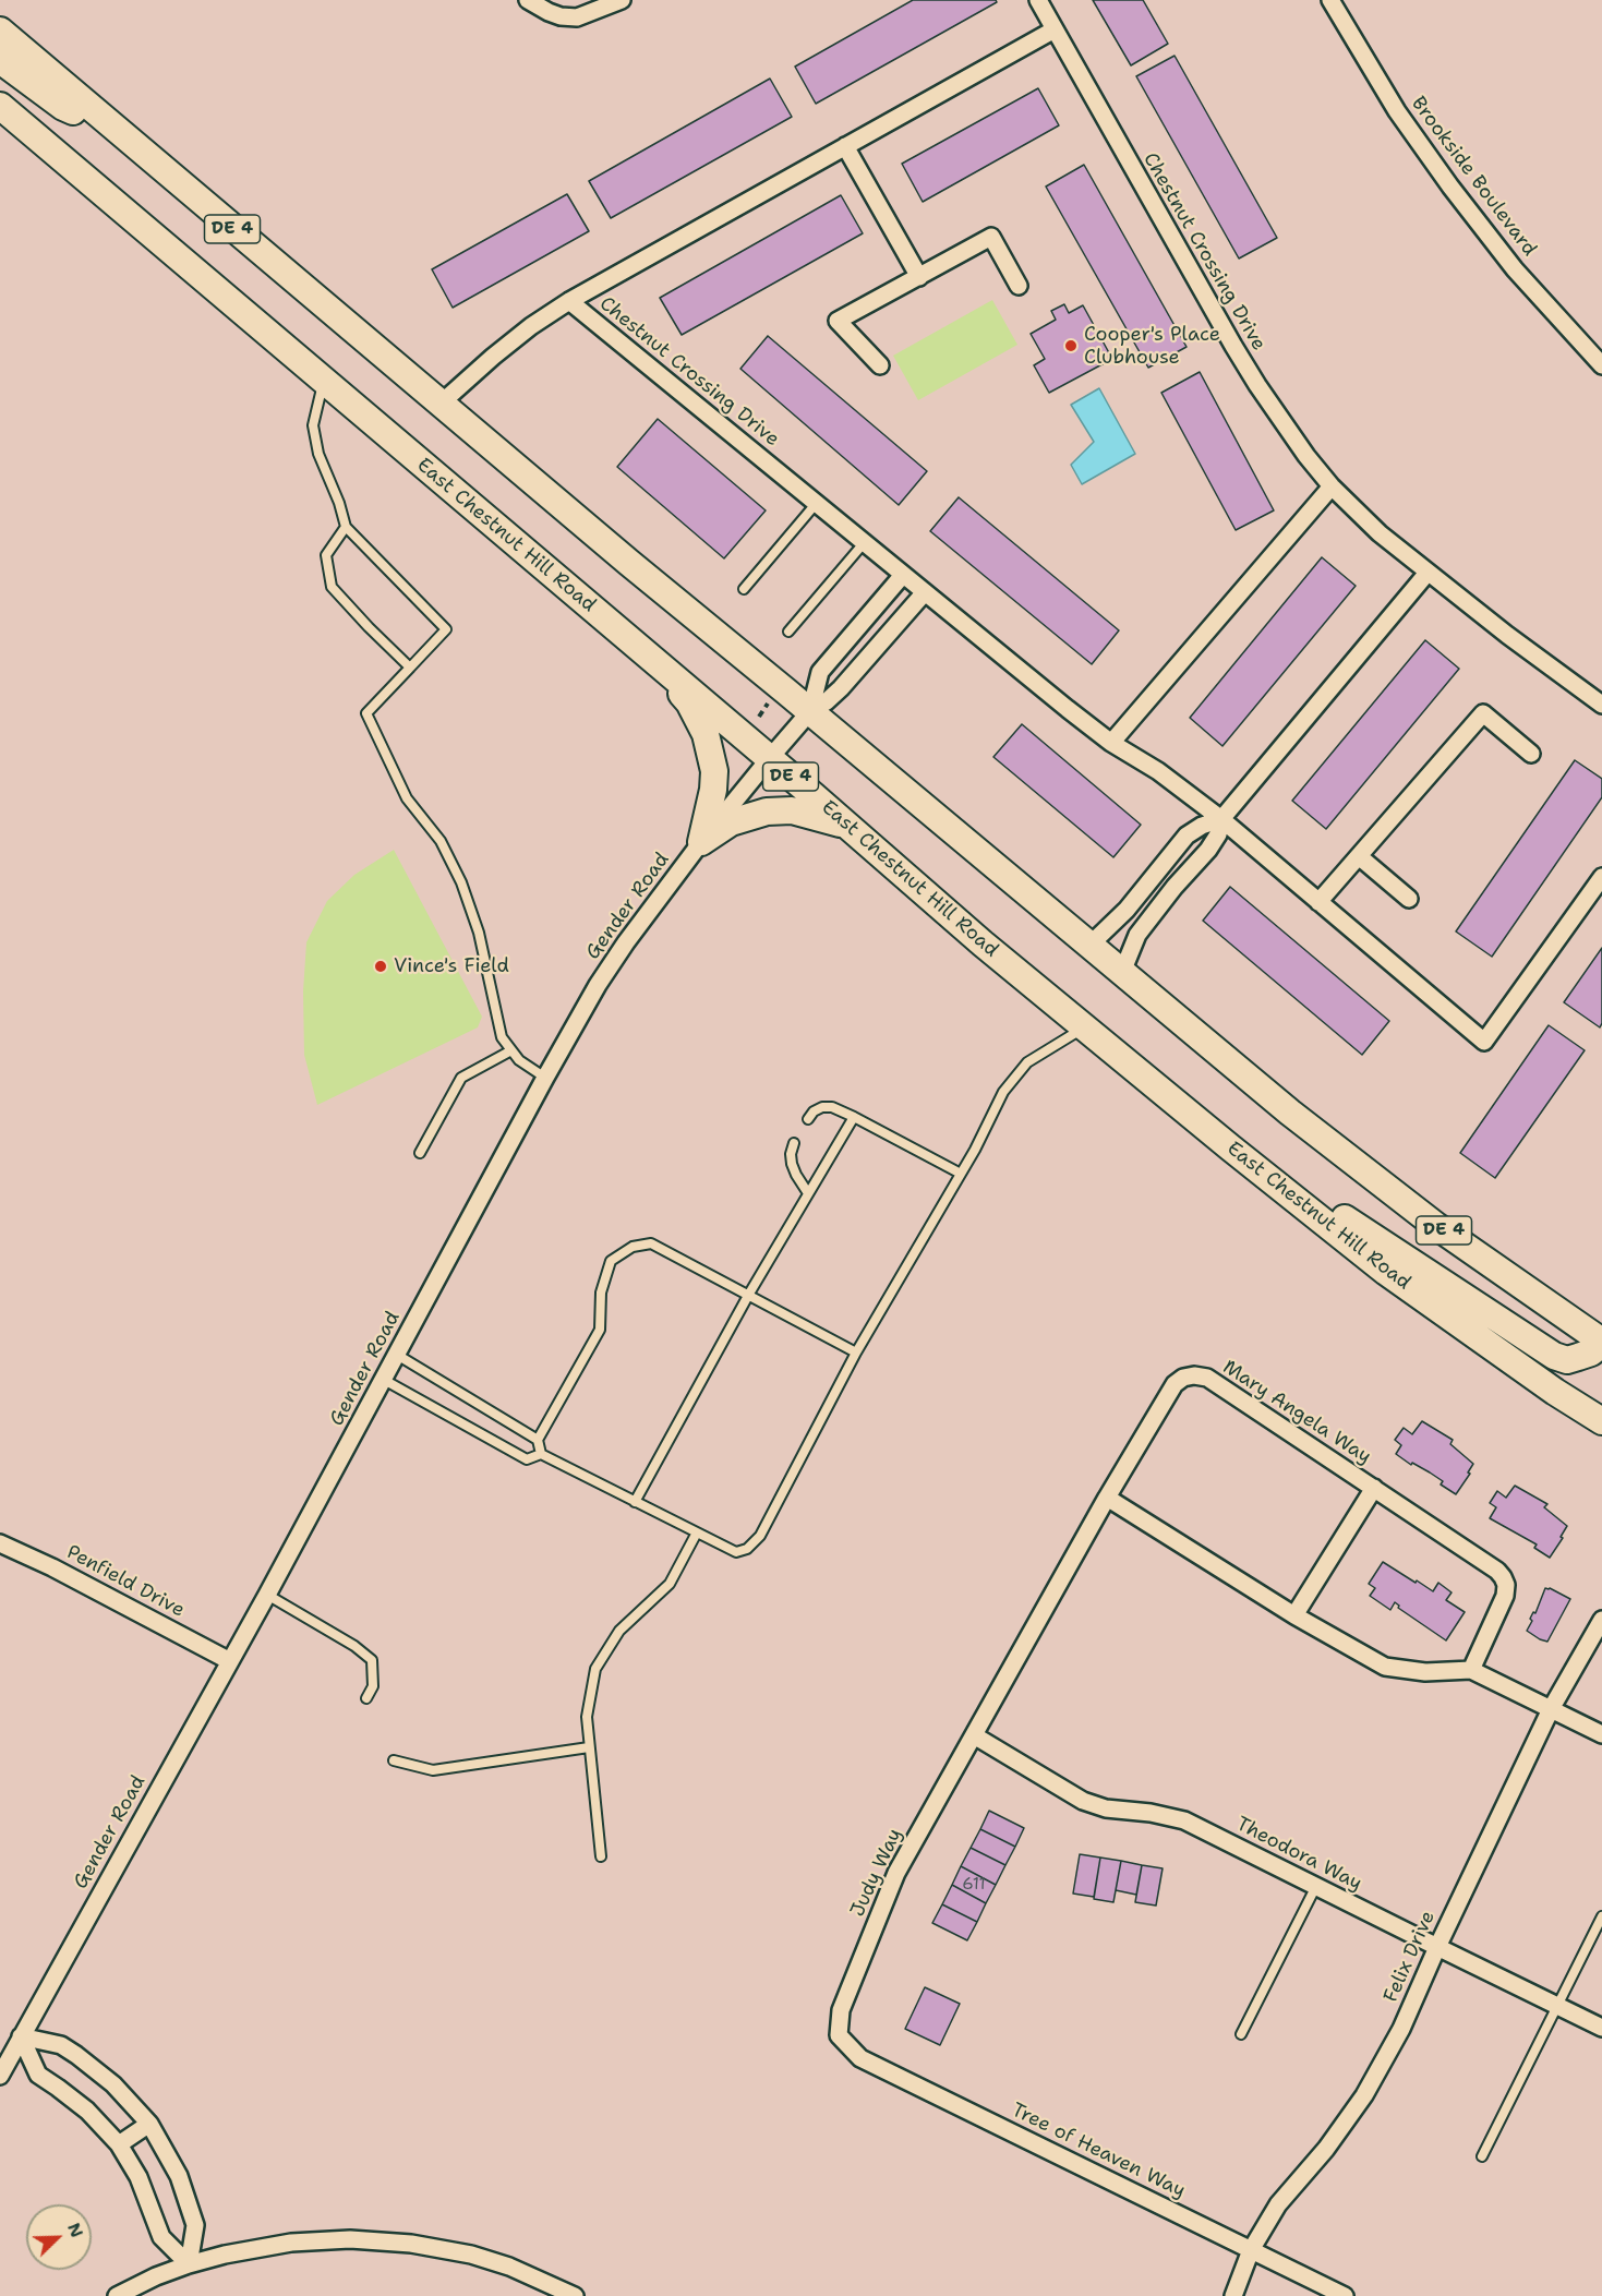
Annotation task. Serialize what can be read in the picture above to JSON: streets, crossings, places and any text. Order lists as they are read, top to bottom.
{
  "streets": {
    "main road": ["DE 4", "East Chestnut Hill Road"],
    "street": [
      "Brookside Boulevard",
      "Chestnut Crossing Drive",
      "Gender Road",
      "Mary Angela Way",
      "Penfield Drive",
      "Theodora Way",
      "Judy Way",
      "Felix Drive",
      "Tree of Heaven Way"
    ]
  },
  "crossings": [
    ["DE 4", "Chestnut Crossing Drive"],
    ["DE 4", "Gender Road"],
    ["East Chestnut Hill Road", "Gender Road"],
    ["Gender Road", "Penfield Drive"],
    ["Mary Angela Way", "Theodora Way"],
    ["Mary Angela Way", "Judy Way"],
    ["Theodora Way", "Judy Way"],
    ["Theodora Way", "Felix Drive"],
    ["Judy Way", "Tree of Heaven Way"],
    ["Felix Drive", "Tree of Heaven Way"]
  ],
  "places": ["Cooper's Place Clubhouse", "Vince's Field"],
  "house_numbers": ["611"],
  "north": "top right"
}
